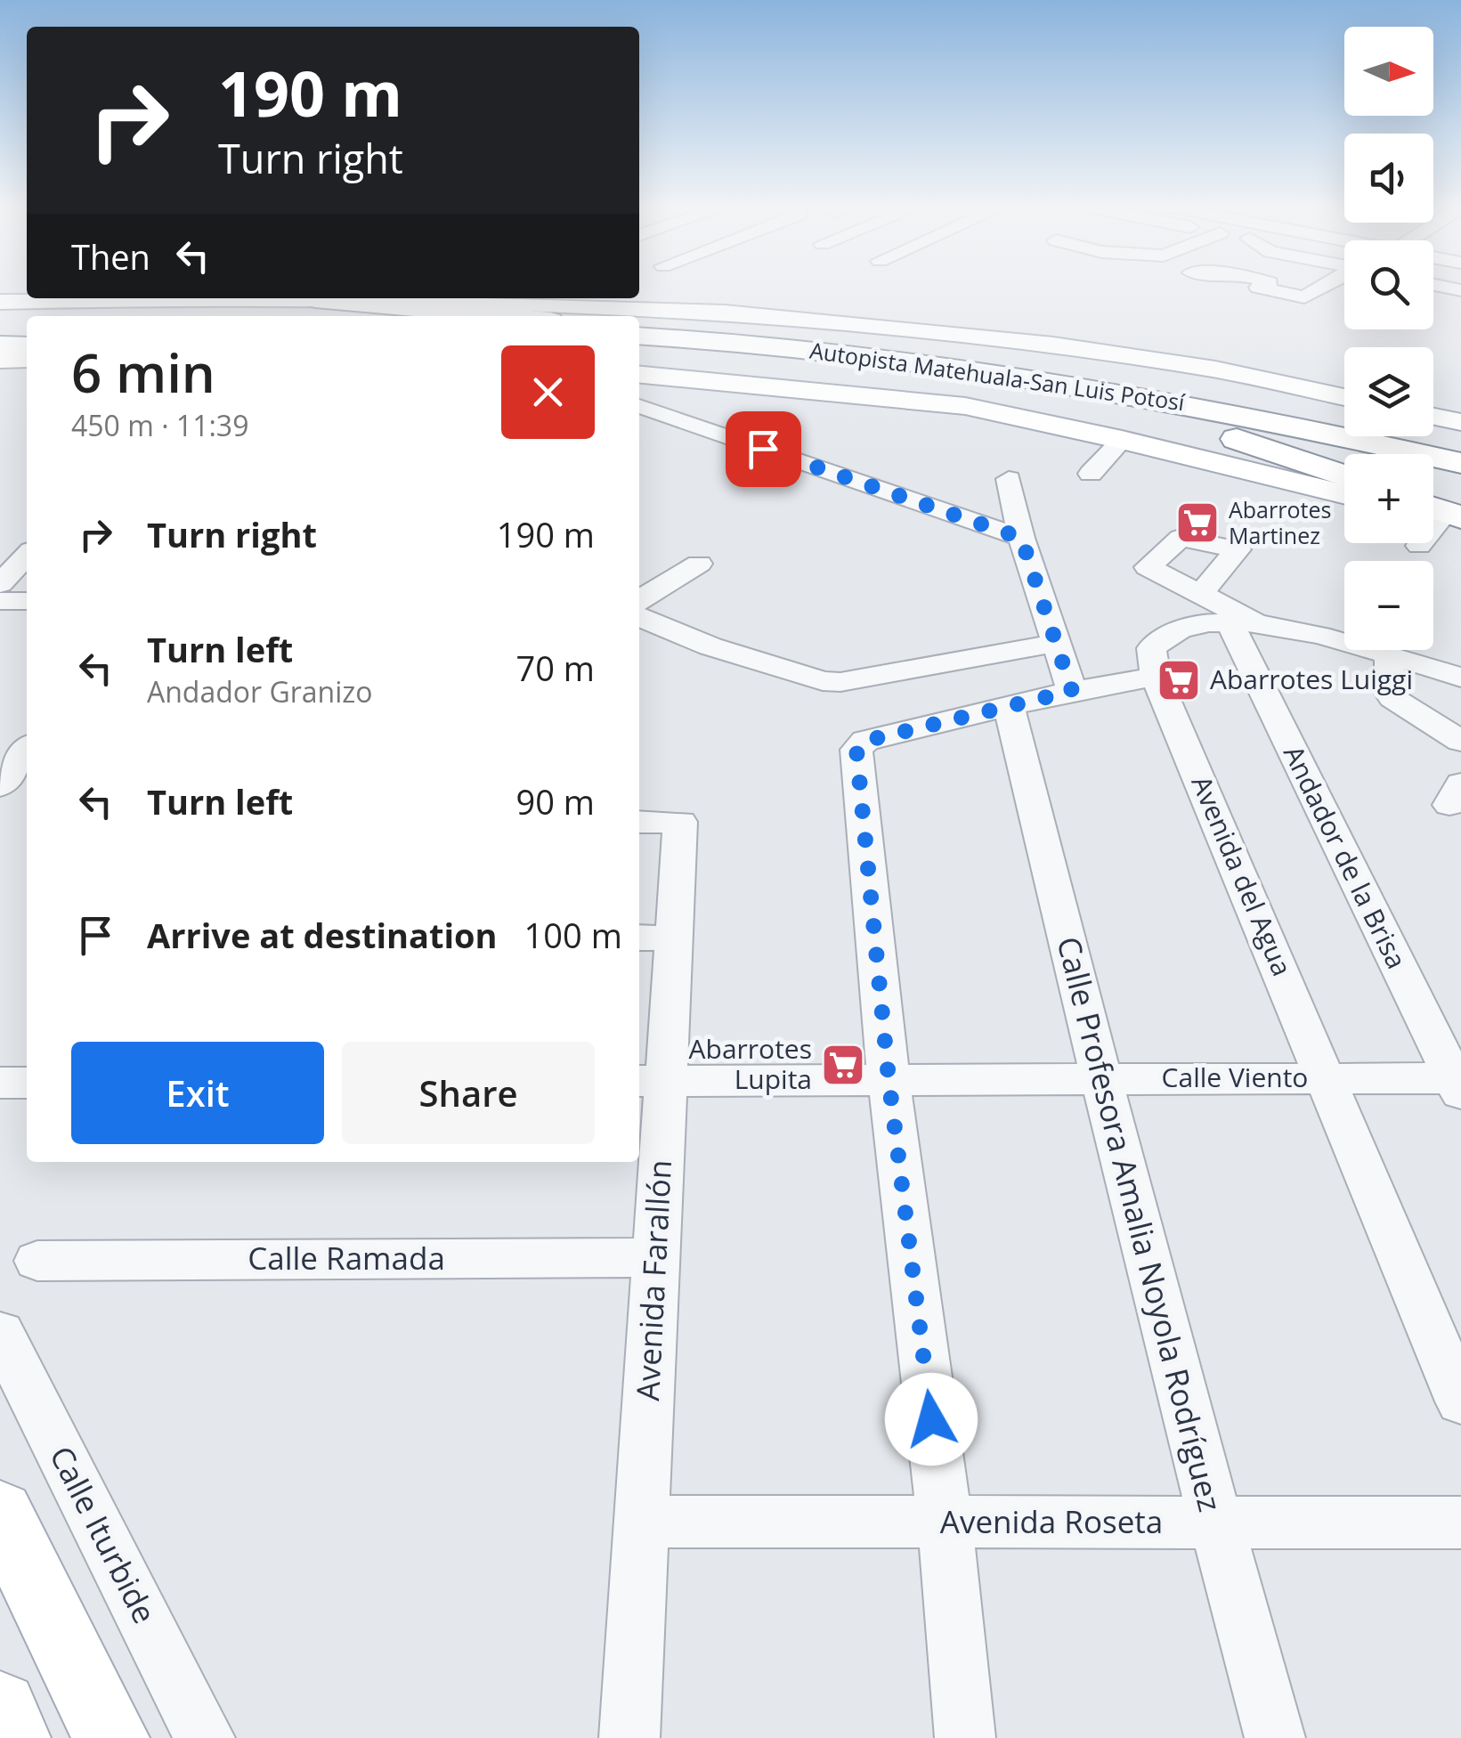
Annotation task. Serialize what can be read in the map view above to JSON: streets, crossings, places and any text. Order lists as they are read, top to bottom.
{
  "streets": {
    "highway": ["Autopista Matehuala-San Luis Potosí"],
    "street": [
      "Andador de la Brisa",
      "Avenida del Agua",
      "Calle Viento",
      "Calle Profesora Amalia Noyola Rodríguez",
      "Calle Ramada",
      "Avenida Farallón",
      "Avenida Roseta",
      "Calle Iturbide"
    ]
  },
  "crossings": [
    ["Andador de la Brisa", "Calle Viento"],
    ["Avenida del Agua", "Calle Viento"],
    ["Calle Viento", "Calle Profesora Amalia Noyola Rodríguez"],
    ["Calle Viento", "Avenida Farallón"],
    ["Calle Profesora Amalia Noyola Rodríguez", "Avenida Roseta"],
    ["Calle Ramada", "Avenida Farallón"],
    ["Avenida Farallón", "Avenida Roseta"]
  ],
  "places": {
    "supermarket": ["Abarrotes Martinez", "Abarrotes Luiggi", "Abarrotes Lupita"]
  },
  "north": "right",
  "page": {
    "map_buttons": ["+", "−"],
    "turn": ["190 m", "Turn right"],
    "then": "Then",
    "heading": ["6 min", "450 m · 11:39"],
    "list": [
      {
        "name": "Turn right",
        "value": "190 m"
      },
      {
        "name": "Turn left",
        "note": "Andador Granizo",
        "value": "70 m"
      },
      {
        "name": "Turn left",
        "value": "90 m"
      },
      {
        "name": "Arrive at destination",
        "value": "100 m"
      }
    ],
    "buttons": ["Exit", "Share"]
  }
}
